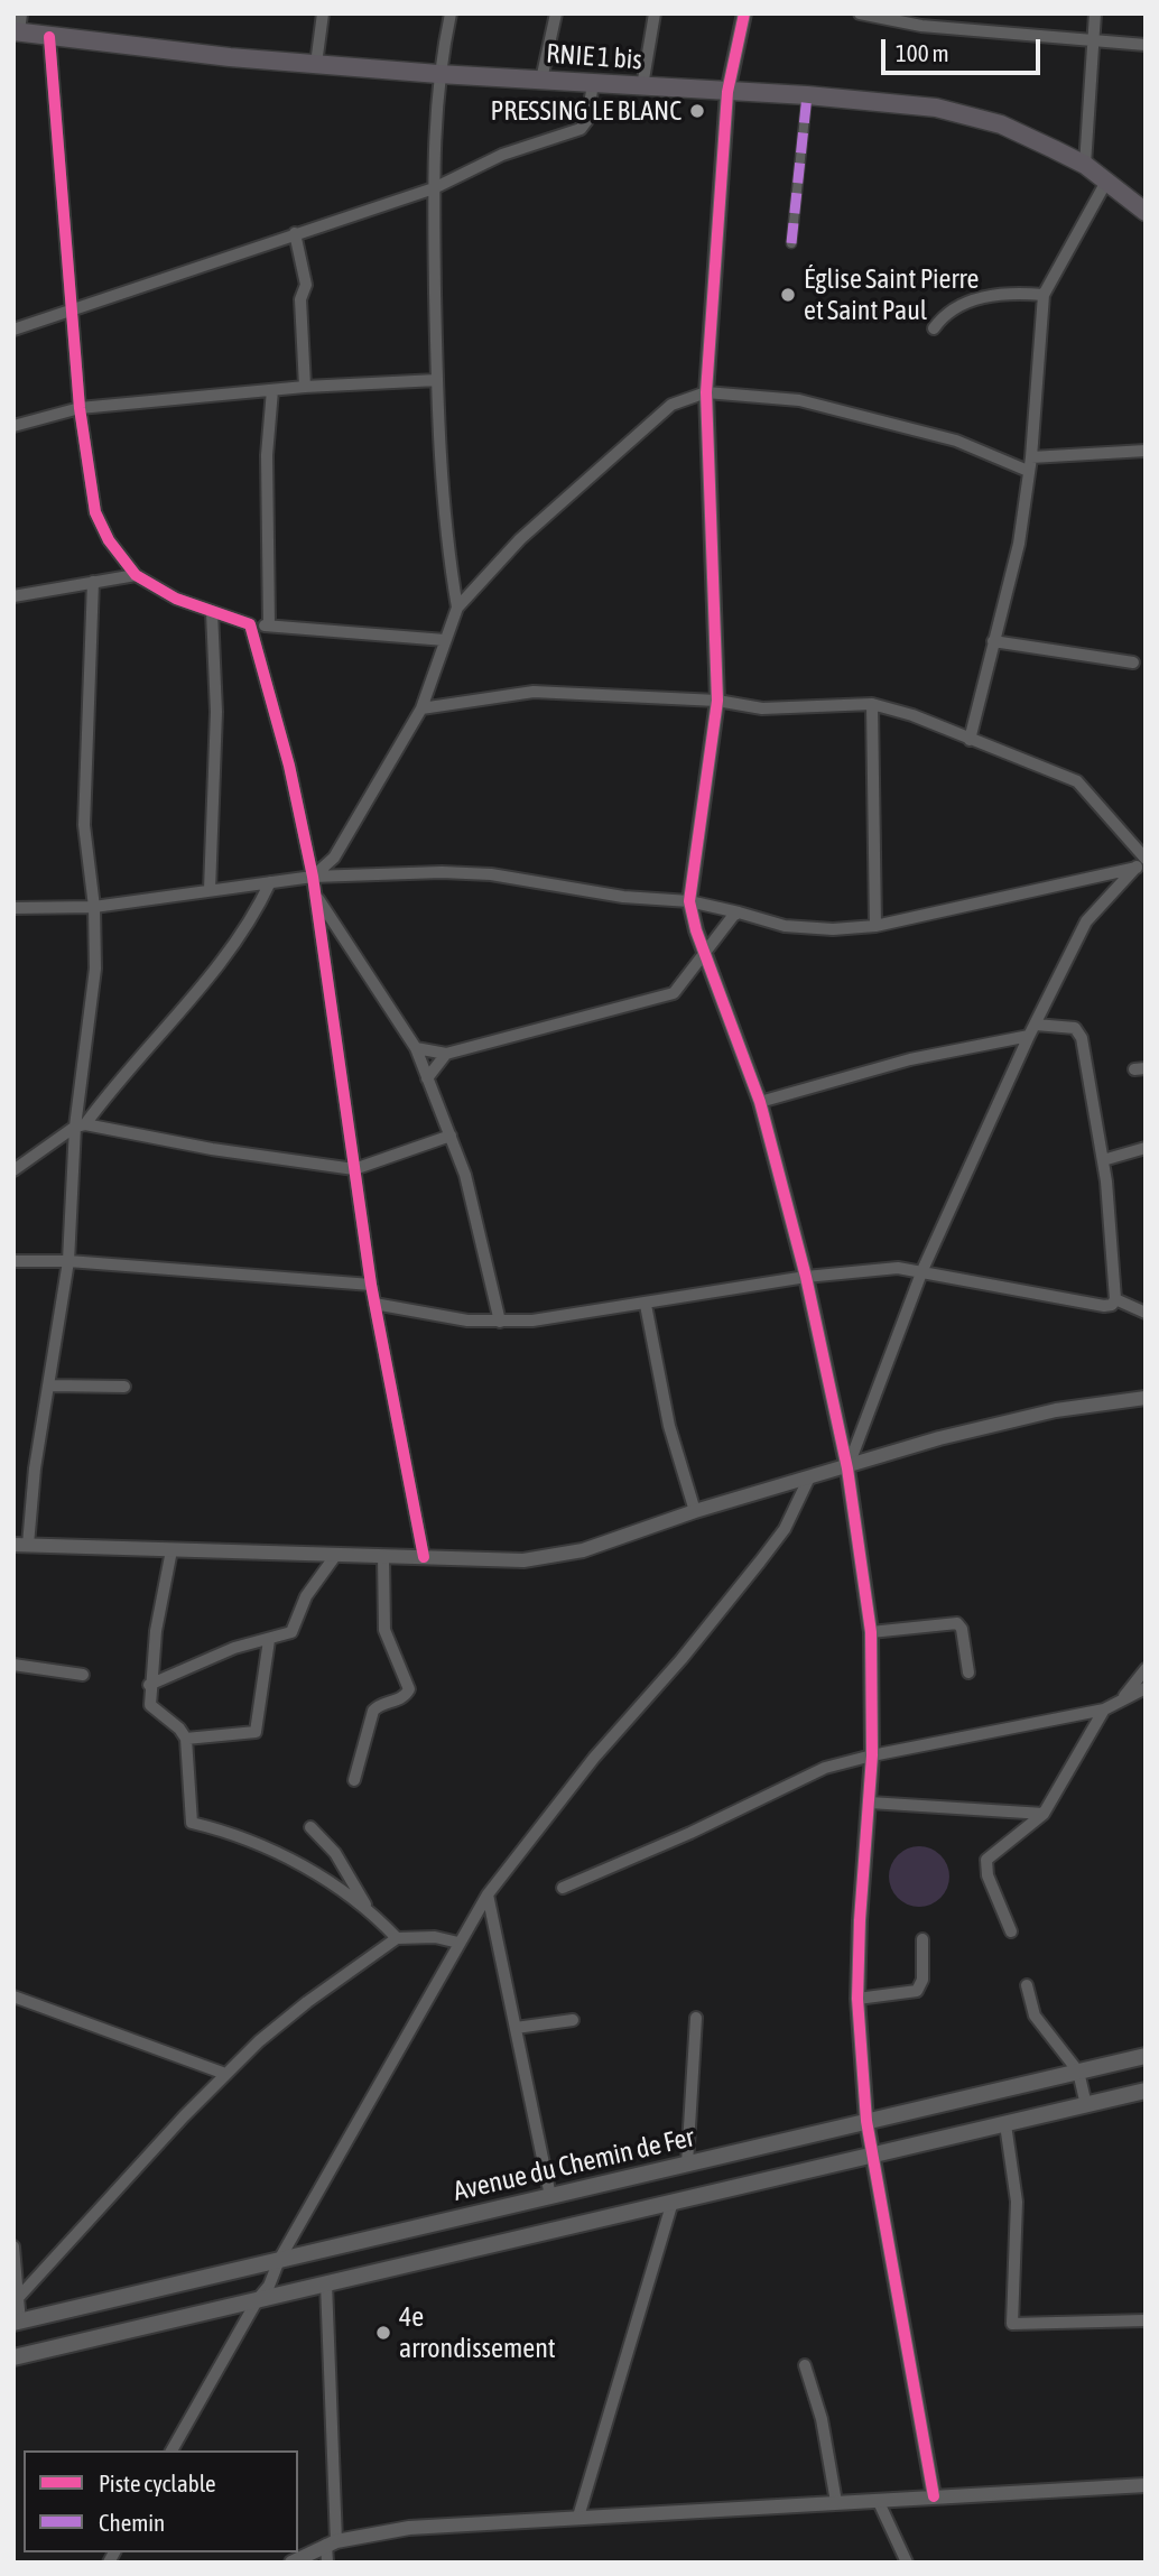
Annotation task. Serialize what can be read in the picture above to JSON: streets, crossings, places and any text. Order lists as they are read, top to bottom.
{
  "streets": {
    "main road": ["RNIE 1 bis", "Avenue du Chemin de Fer"]
  },
  "places": ["PRESSING LE BLANC", "Église Saint Pierre et Saint Paul", "4e arrondissement"],
  "legend": ["Piste cyclable", "Chemin"],
  "scale_bar": "100 m"
}
